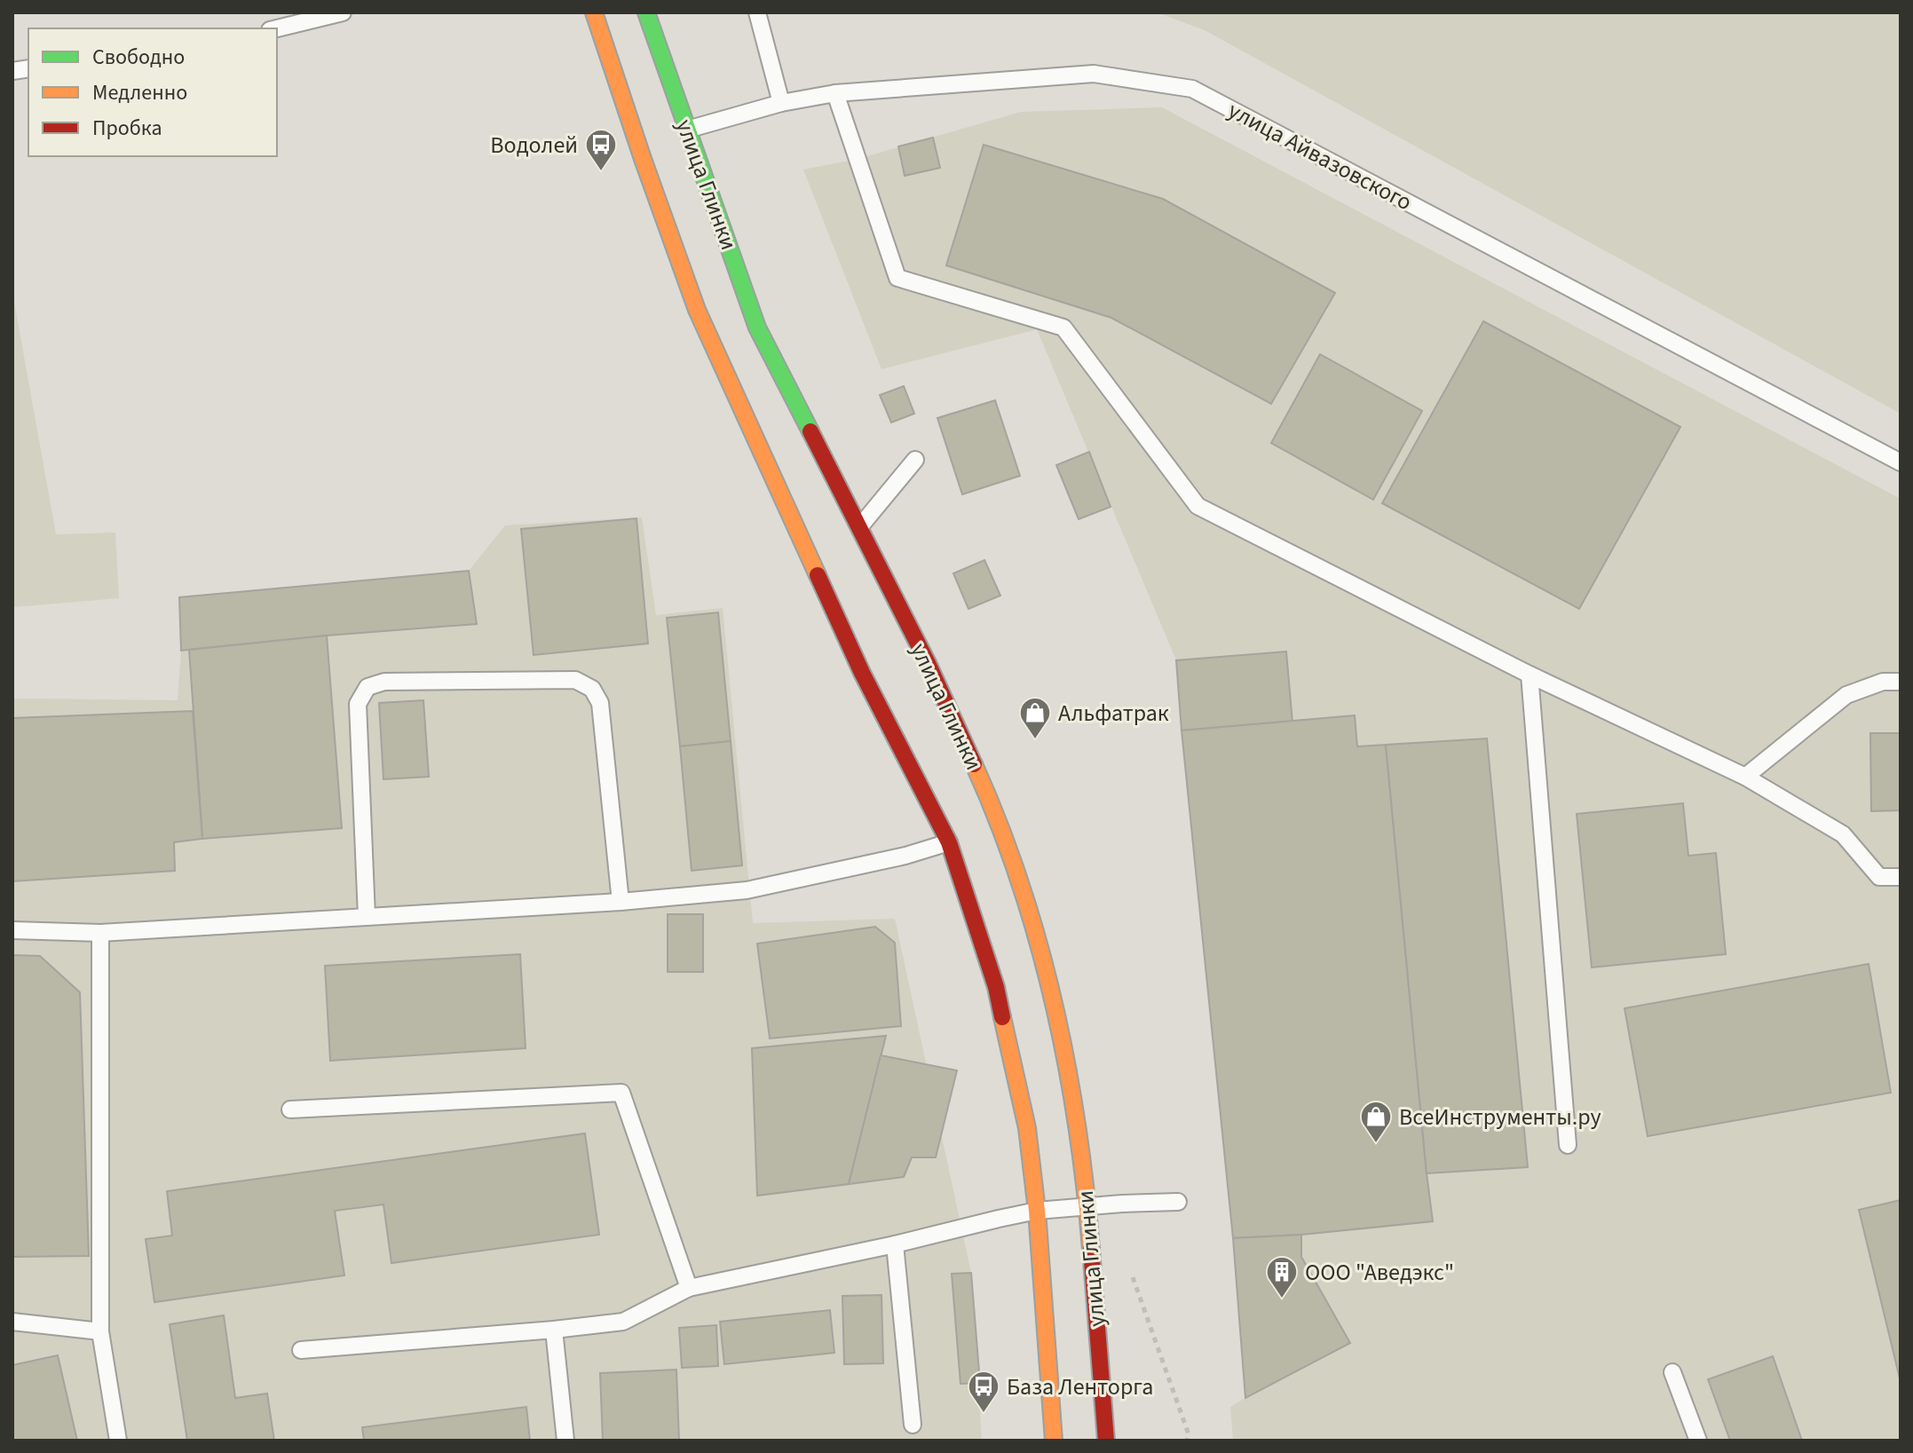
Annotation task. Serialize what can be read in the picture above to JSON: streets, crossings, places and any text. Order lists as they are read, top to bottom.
{
  "streets": {
    "highway": ["улица Глинки"],
    "lane": ["улица Айвазовского"]
  },
  "crossings": [
    ["улица Айвазовского", "улица Глинки"]
  ],
  "places": {
    "bus stop": ["Водолей", "База Ленторга"],
    "shop": ["Альфатрак", "ВсеИнструменты.ру"],
    "building": ["ООО \"Аведэкс\""]
  },
  "legend": ["Свободно", "Медленно", "Пробка"]
}
